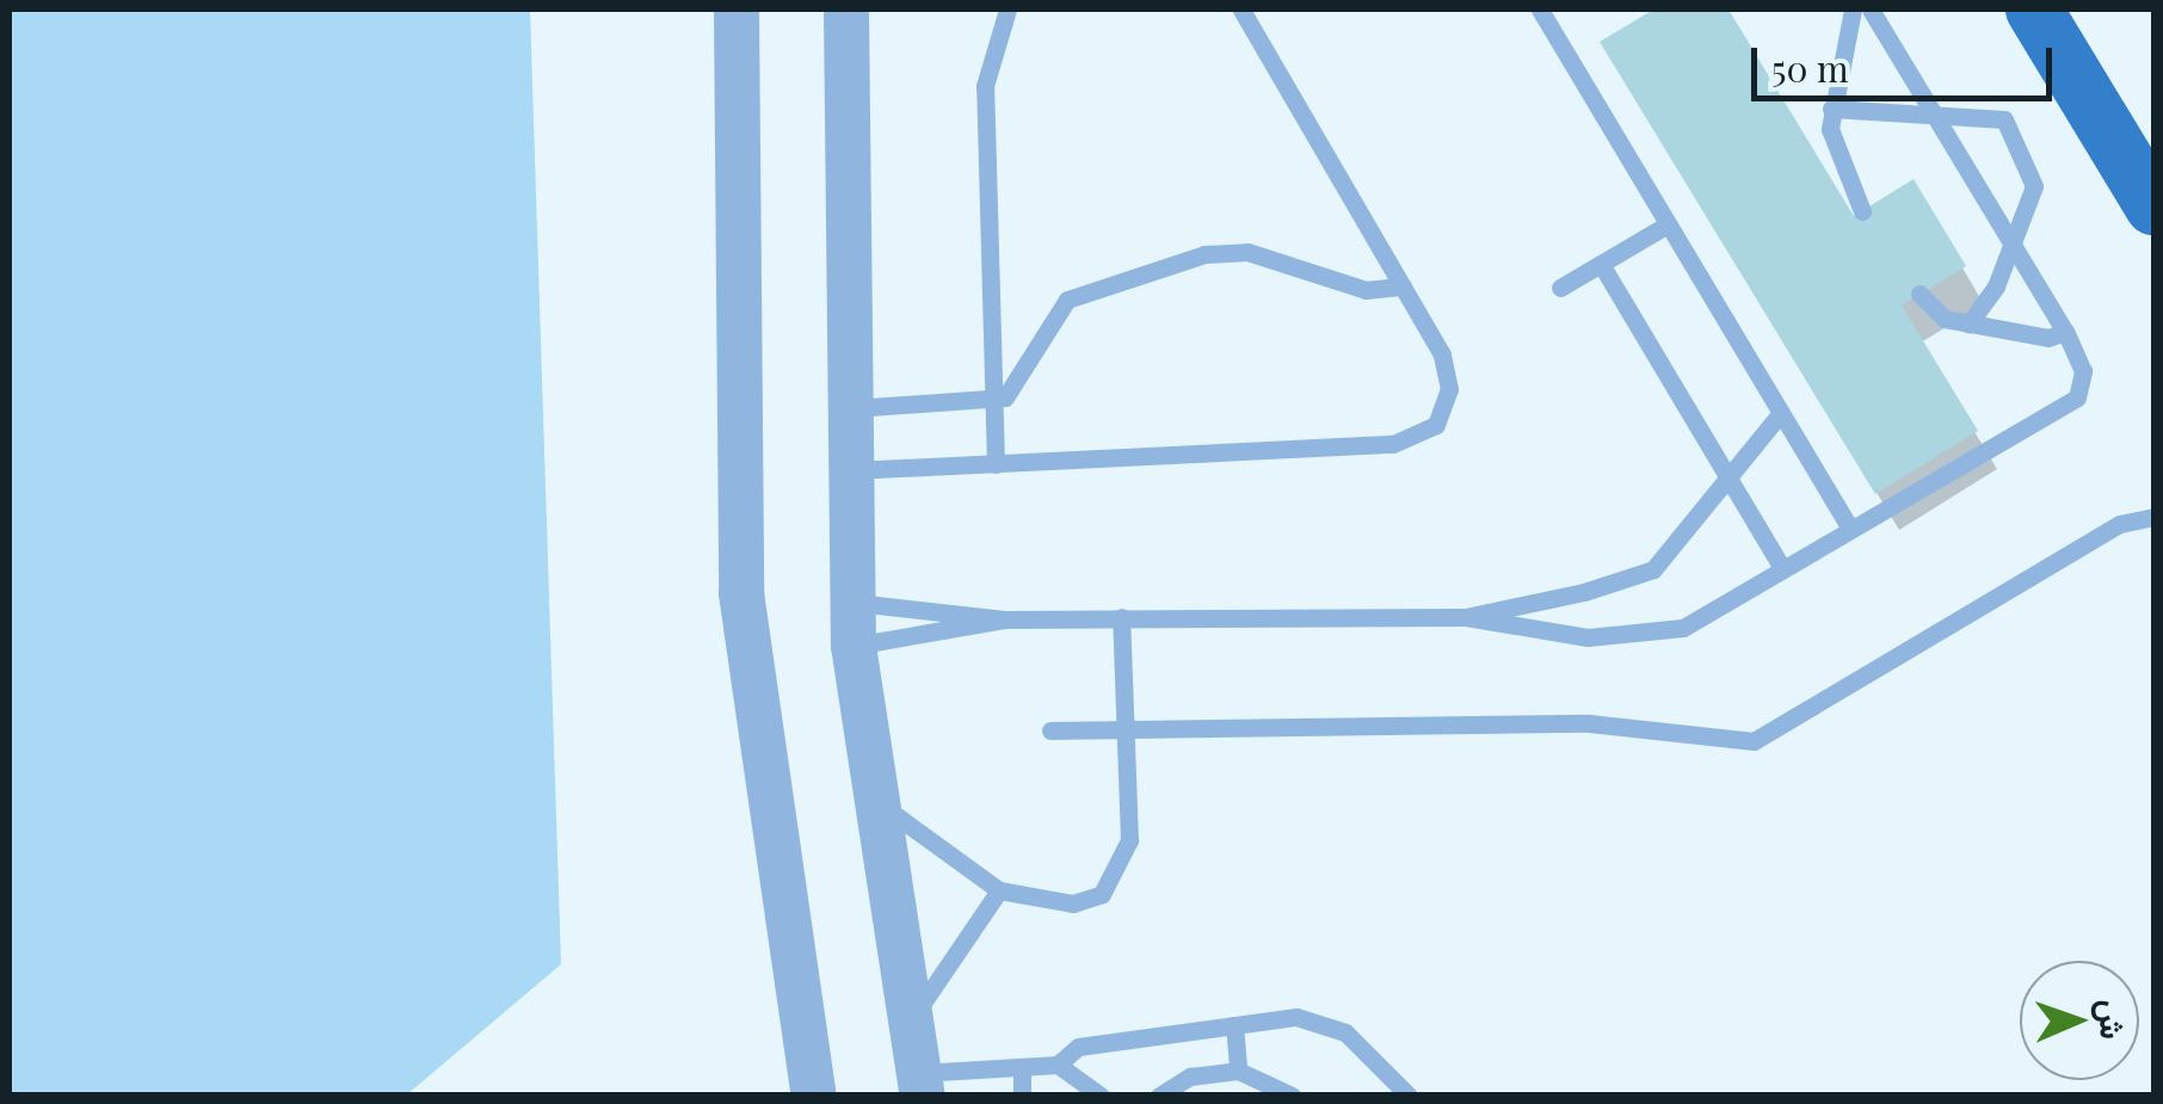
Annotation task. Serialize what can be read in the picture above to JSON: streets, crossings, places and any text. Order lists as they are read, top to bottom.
{
  "scale_bar": "50 m",
  "north": "right"
}
